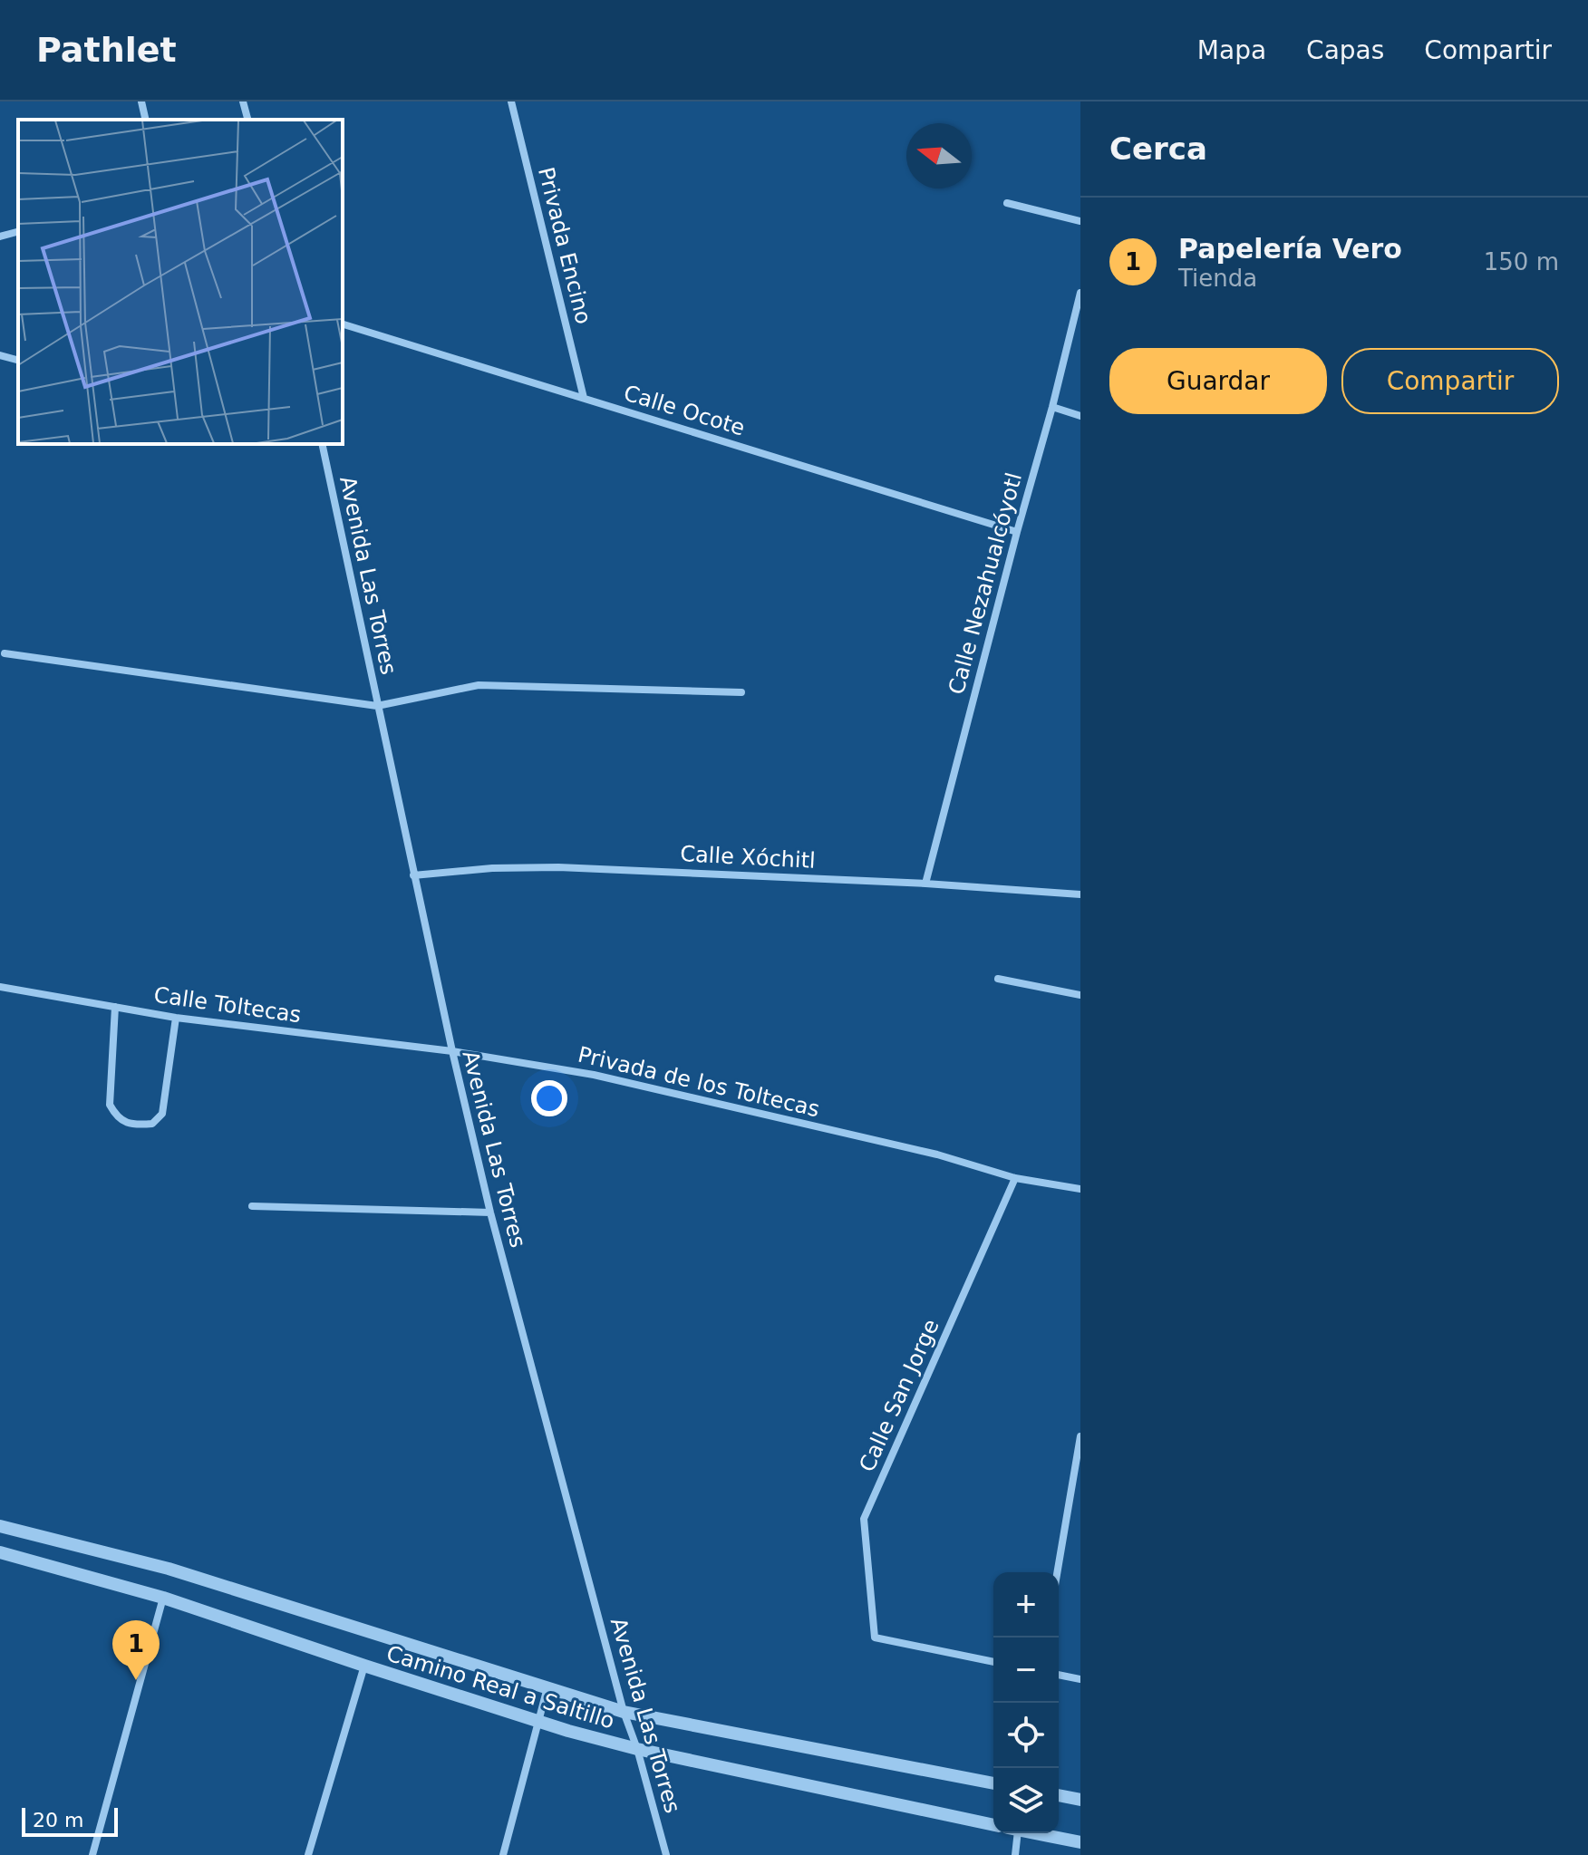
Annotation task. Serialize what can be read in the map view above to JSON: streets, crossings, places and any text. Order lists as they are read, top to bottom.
{
  "streets": {
    "street": [
      "Privada Encino",
      "Calle Ocote",
      "Avenida Las Torres",
      "Calle Nezahualcóyotl",
      "Calle Xóchitl",
      "Calle Toltecas",
      "Privada de los Toltecas",
      "Calle San Jorge",
      "Camino Real a Saltillo"
    ]
  },
  "crossings": [
    ["Privada Encino", "Calle Ocote"],
    ["Calle Ocote", "Calle Nezahualcóyotl"],
    ["Avenida Las Torres", "Calle Xóchitl"],
    ["Avenida Las Torres", "Calle Toltecas"],
    ["Avenida Las Torres", "Privada de los Toltecas"],
    ["Avenida Las Torres", "Camino Real a Saltillo"],
    ["Calle Nezahualcóyotl", "Calle Xóchitl"],
    ["Calle Toltecas", "Privada de los Toltecas"],
    ["Privada de los Toltecas", "Calle San Jorge"]
  ],
  "scale_bar": "20 m",
  "north": "left",
  "page": {
    "header": "Pathlet",
    "nav": ["Mapa", "Capas", "Compartir"],
    "heading": "Cerca",
    "list": [
      {
        "mark": "1",
        "name": "Papelería Vero",
        "note": "Tienda",
        "value": "150 m"
      }
    ],
    "buttons": ["Guardar", "Compartir"],
    "map_buttons": ["+", "−"],
    "pins": "1",
    "scale": "20 m"
  }
}
